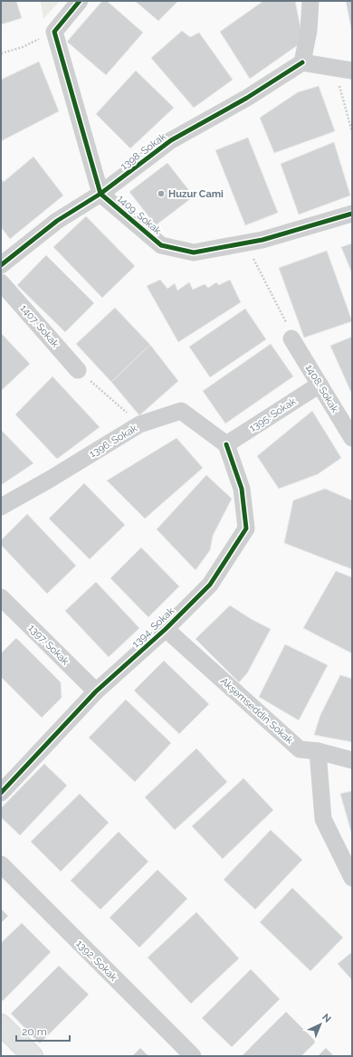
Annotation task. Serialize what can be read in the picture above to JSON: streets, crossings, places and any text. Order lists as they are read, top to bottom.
{
  "streets": {
    "street": [
      "1398. Sokak",
      "1409. Sokak",
      "1407. Sokak",
      "1408. Sokak",
      "1395. Sokak",
      "1396. Sokak",
      "1394. Sokak",
      "1397. Sokak",
      "Akşemseddin Sokak",
      "1392. Sokak"
    ]
  },
  "crossings": [
    ["1398. Sokak", "1409. Sokak"],
    ["1408. Sokak", "1395. Sokak"],
    ["1395. Sokak", "1396. Sokak"],
    ["1395. Sokak", "1394. Sokak"],
    ["1396. Sokak", "1394. Sokak"],
    ["1394. Sokak", "1397. Sokak"],
    ["1394. Sokak", "Akşemseddin Sokak"]
  ],
  "places": ["Huzur Cami"],
  "scale_bar": "20 m",
  "north": "top right"
}
